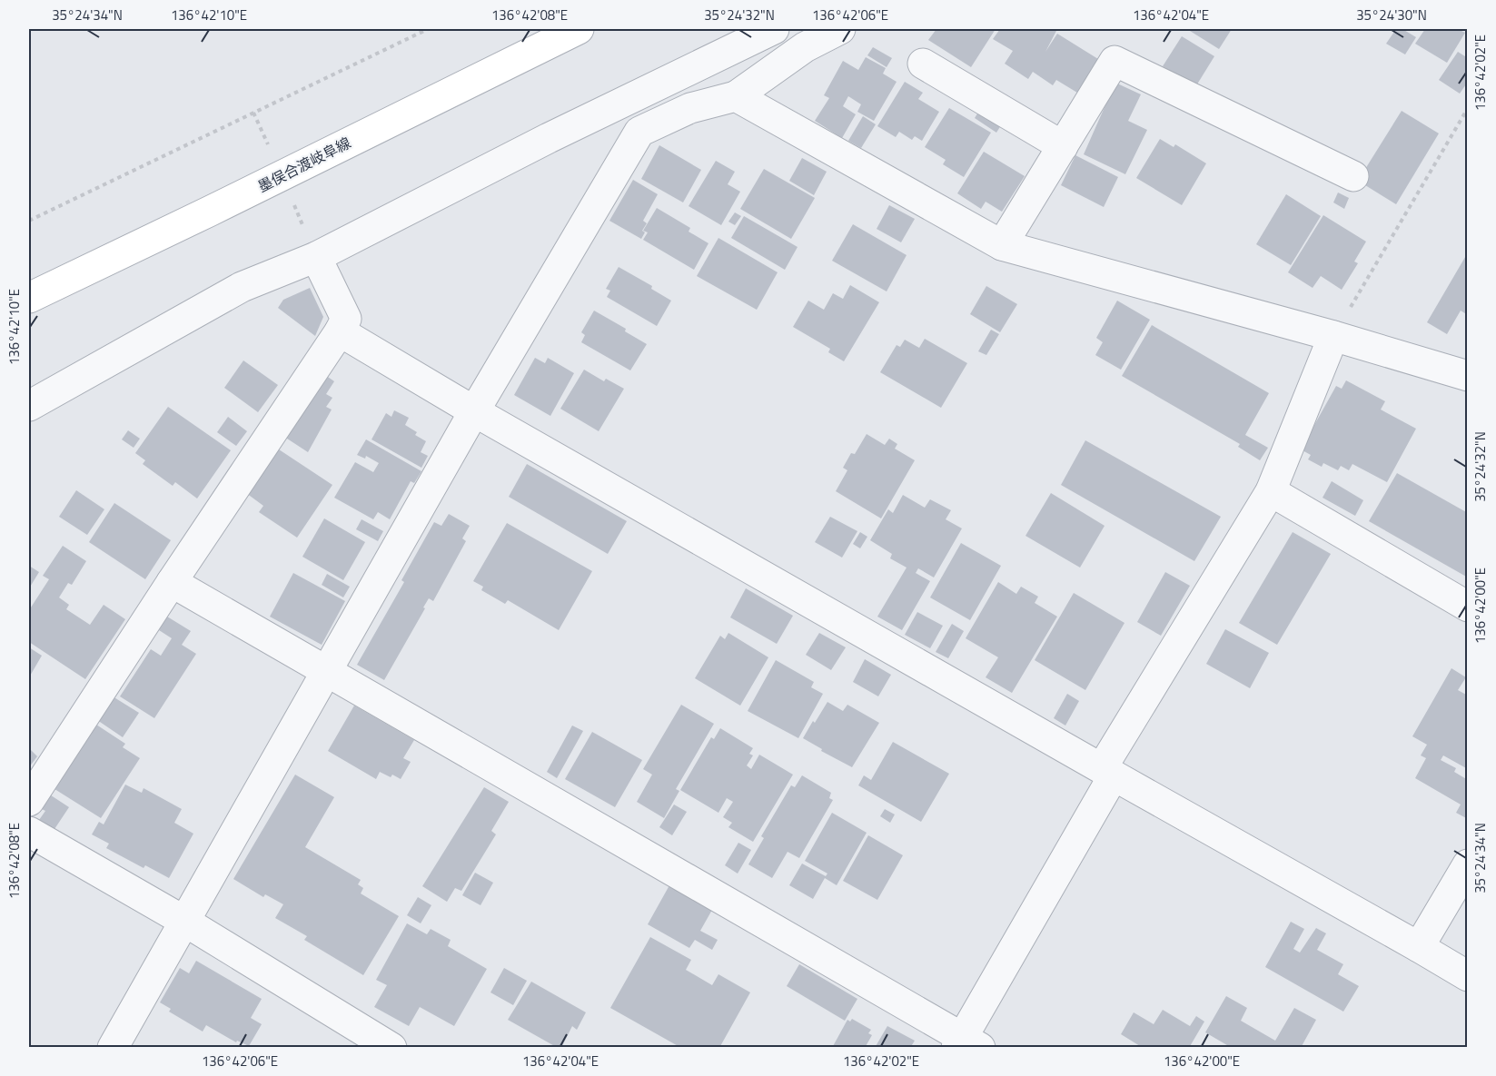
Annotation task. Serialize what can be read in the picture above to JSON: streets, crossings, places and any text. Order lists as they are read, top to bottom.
{
  "streets": {
    "main road": ["墨俣合渡岐阜線"]
  },
  "coordinates": [
    "35°24'34\"N",
    "136°42'10\"E",
    "136°42'08\"E",
    "35°24'32\"N",
    "136°42'06\"E",
    "136°42'04\"E",
    "35°24'30\"N",
    "136°42'02\"E",
    "136°42'00\"E"
  ]
}
